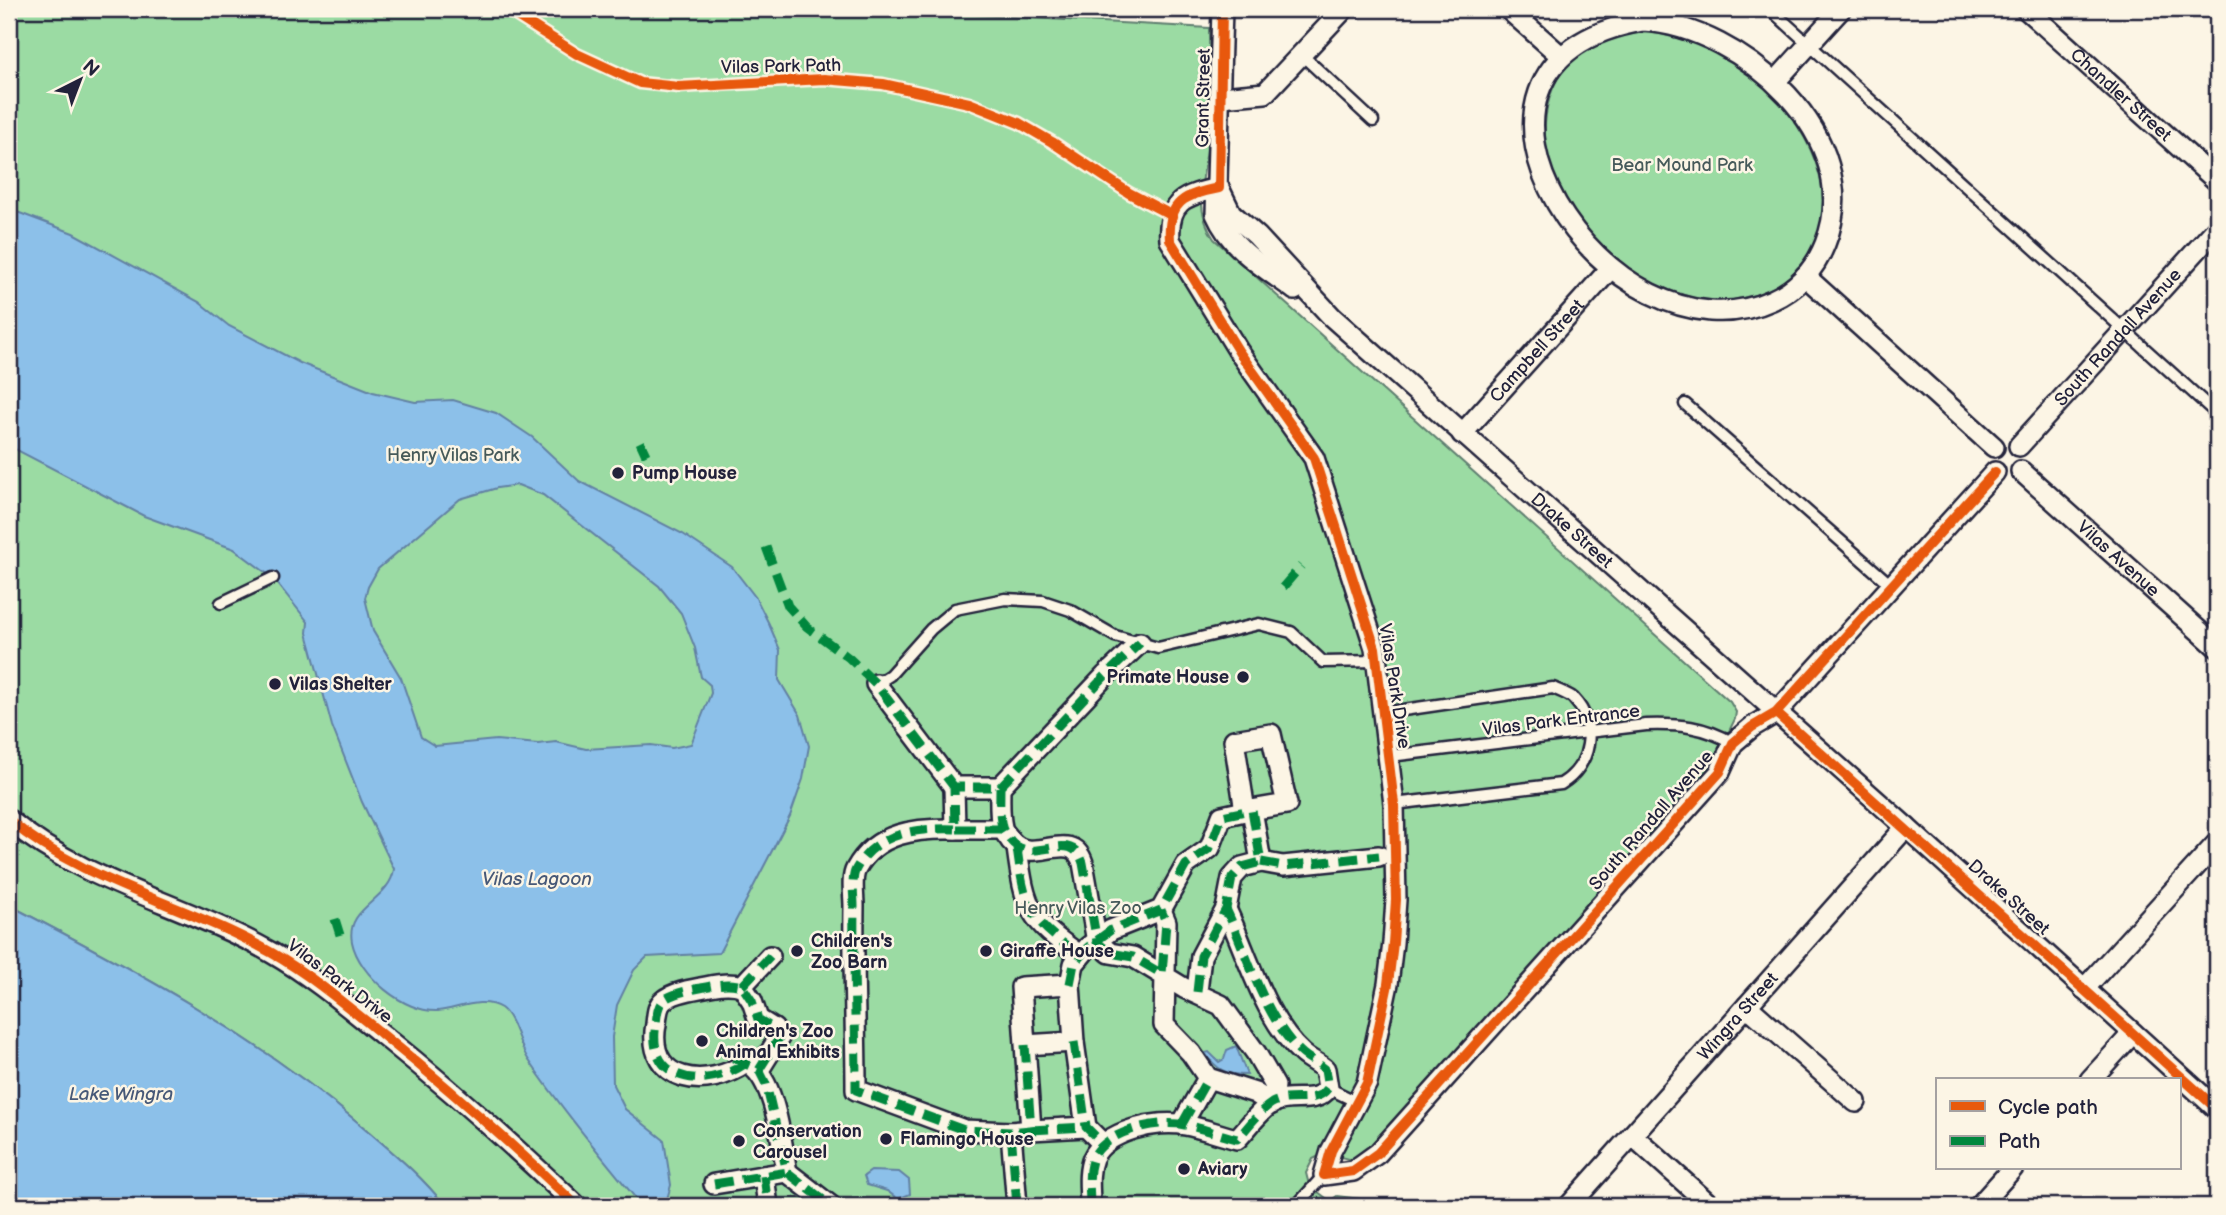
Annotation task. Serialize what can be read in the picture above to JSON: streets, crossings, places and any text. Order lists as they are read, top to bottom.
{
  "streets": {
    "street": [
      "Chandler Street",
      "Grant Street",
      "South Randall Avenue",
      "Campbell Street",
      "Drake Street",
      "Vilas Avenue",
      "Vilas Park Drive",
      "Wingra Street"
    ],
    "lane": ["Vilas Park Entrance"],
    "cycle path": ["Vilas Park Path"]
  },
  "crossings": [
    ["Grant Street", "Drake Street"],
    ["Grant Street", "Vilas Park Drive"],
    ["South Randall Avenue", "Drake Street"],
    ["South Randall Avenue", "Vilas Avenue"],
    ["South Randall Avenue", "Vilas Park Drive"],
    ["South Randall Avenue", "Vilas Park Entrance"],
    ["Campbell Street", "Drake Street"],
    ["Drake Street", "Vilas Park Drive"],
    ["Drake Street", "Wingra Street"],
    ["Vilas Park Drive", "Vilas Park Entrance"]
  ],
  "water": ["Vilas Lagoon", "Lake Wingra"],
  "parks": ["Bear Mound Park", "Henry Vilas Park", "Henry Vilas Zoo"],
  "places": [
    "Pump House",
    "Primate House",
    "Vilas Shelter",
    "Children's Zoo Barn",
    "Giraffe House",
    "Children's Zoo Animal Exhibits",
    "Flamingo House",
    "Conservation Carousel",
    "Aviary"
  ],
  "legend": ["Cycle path", "Path"],
  "north": "top right"
}
